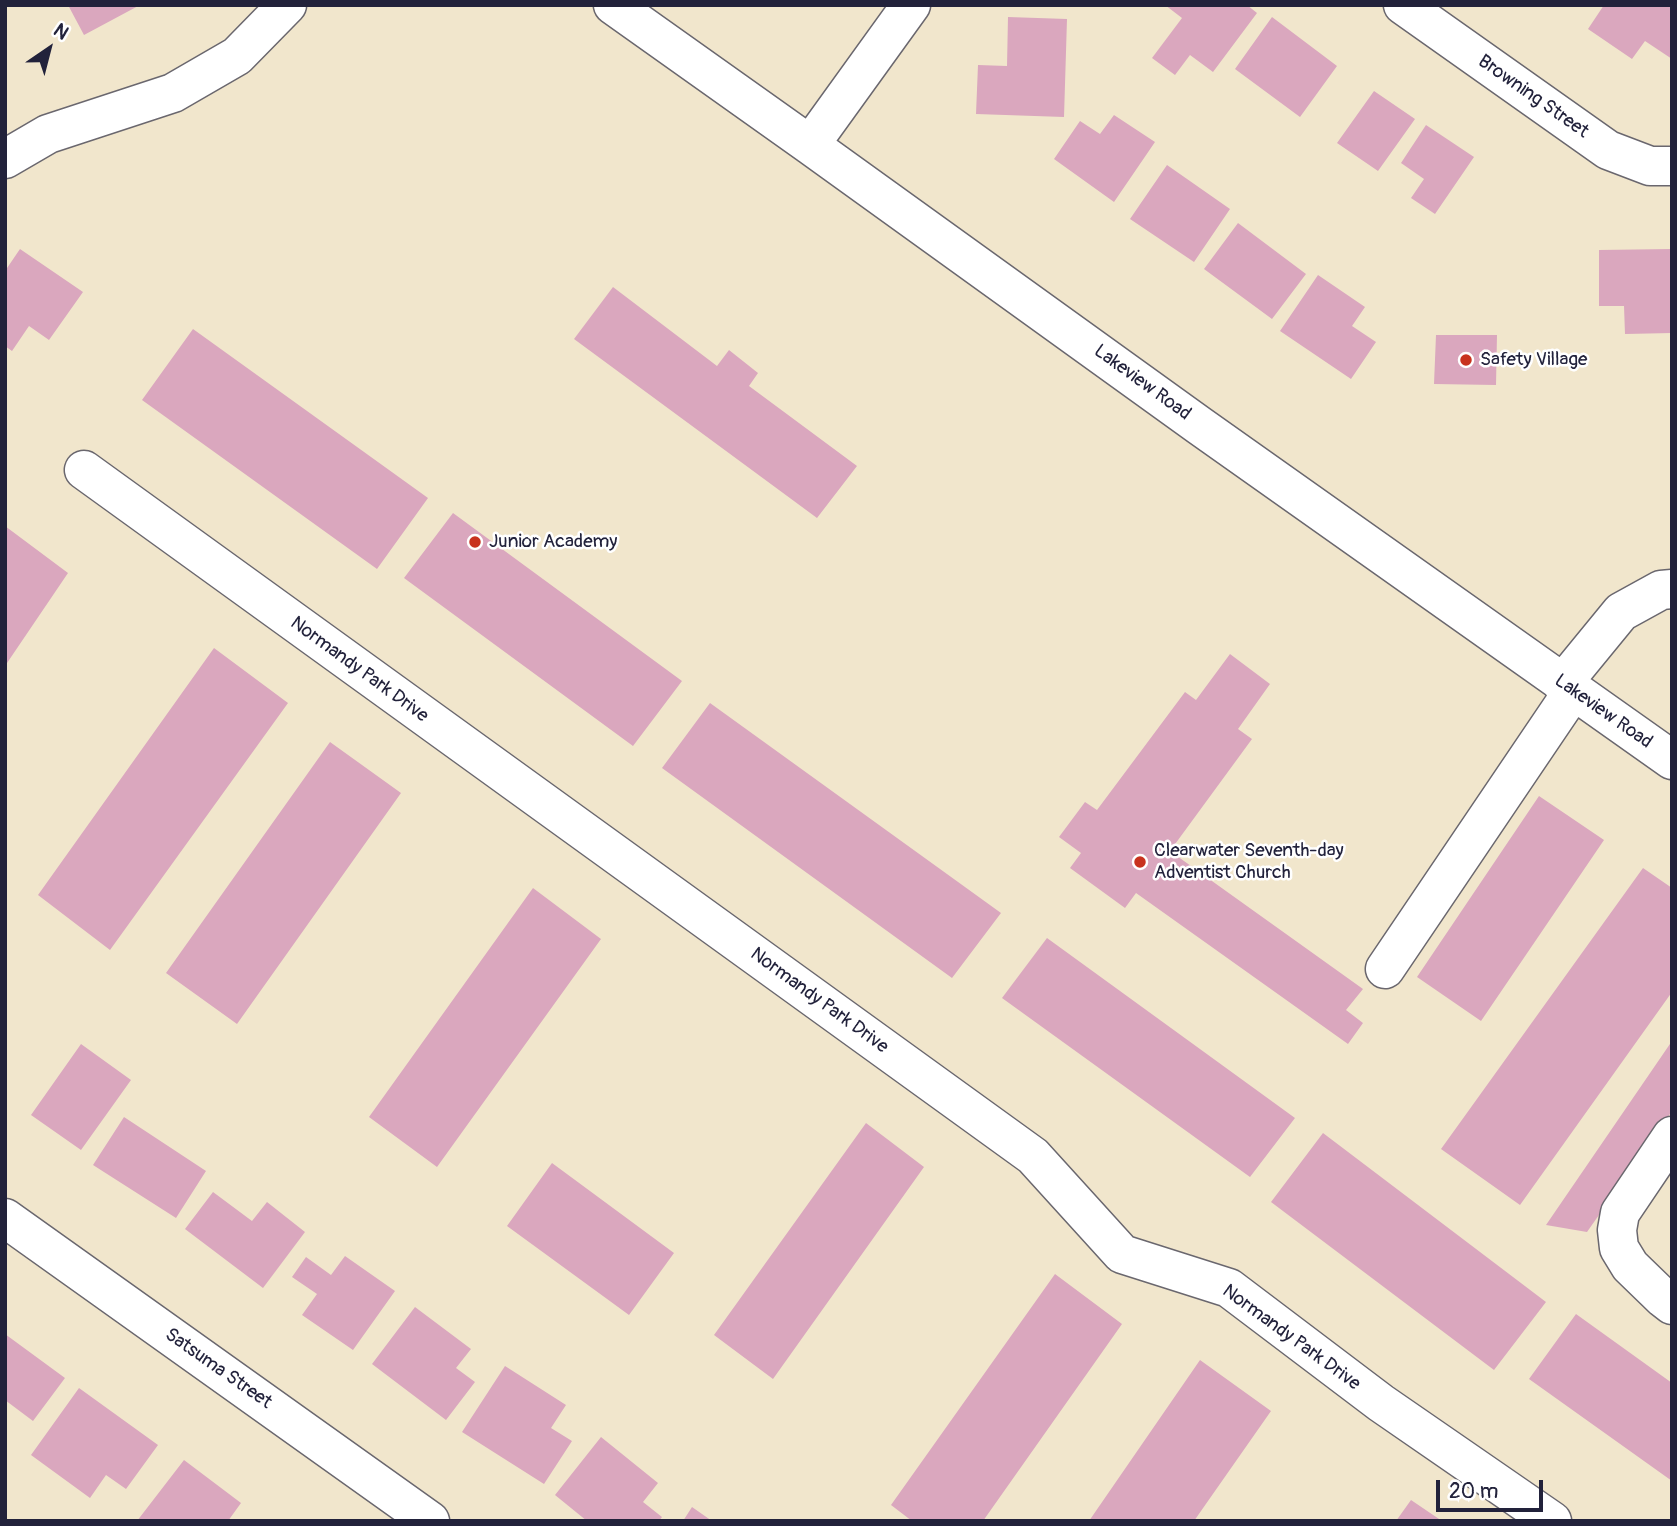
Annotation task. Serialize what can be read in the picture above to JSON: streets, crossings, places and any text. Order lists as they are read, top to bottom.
{
  "streets": {
    "street": [
      "Browning Street",
      "Lakeview Road",
      "Normandy Park Drive",
      "Satsuma Street"
    ]
  },
  "places": ["Safety Village", "Junior Academy", "Clearwater Seventh-day Adventist Church"],
  "scale_bar": "20 m",
  "north": "top right"
}
